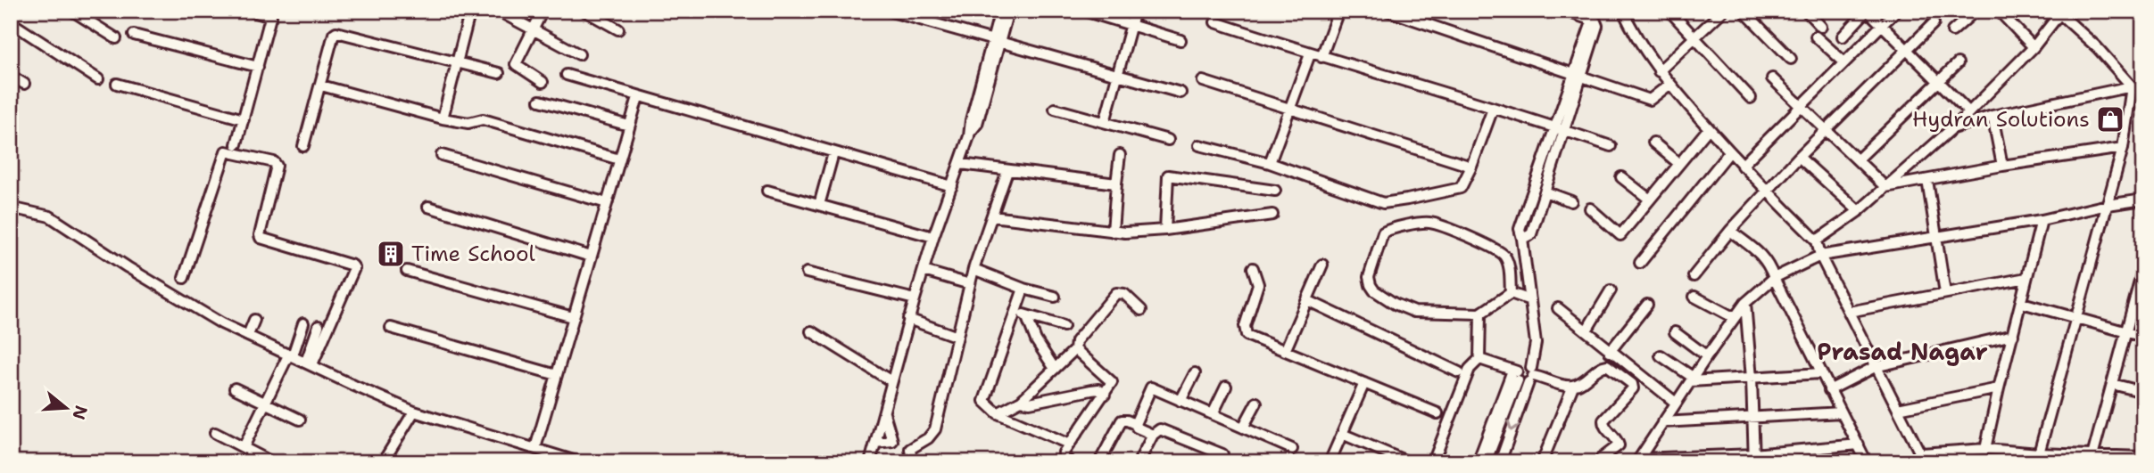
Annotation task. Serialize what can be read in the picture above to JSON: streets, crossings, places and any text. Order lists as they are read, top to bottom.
{
  "districts": ["Prasad Nagar"],
  "places": {
    "shop": ["Hydran Solutions"],
    "building": ["Time School"]
  },
  "north": "right"
}
